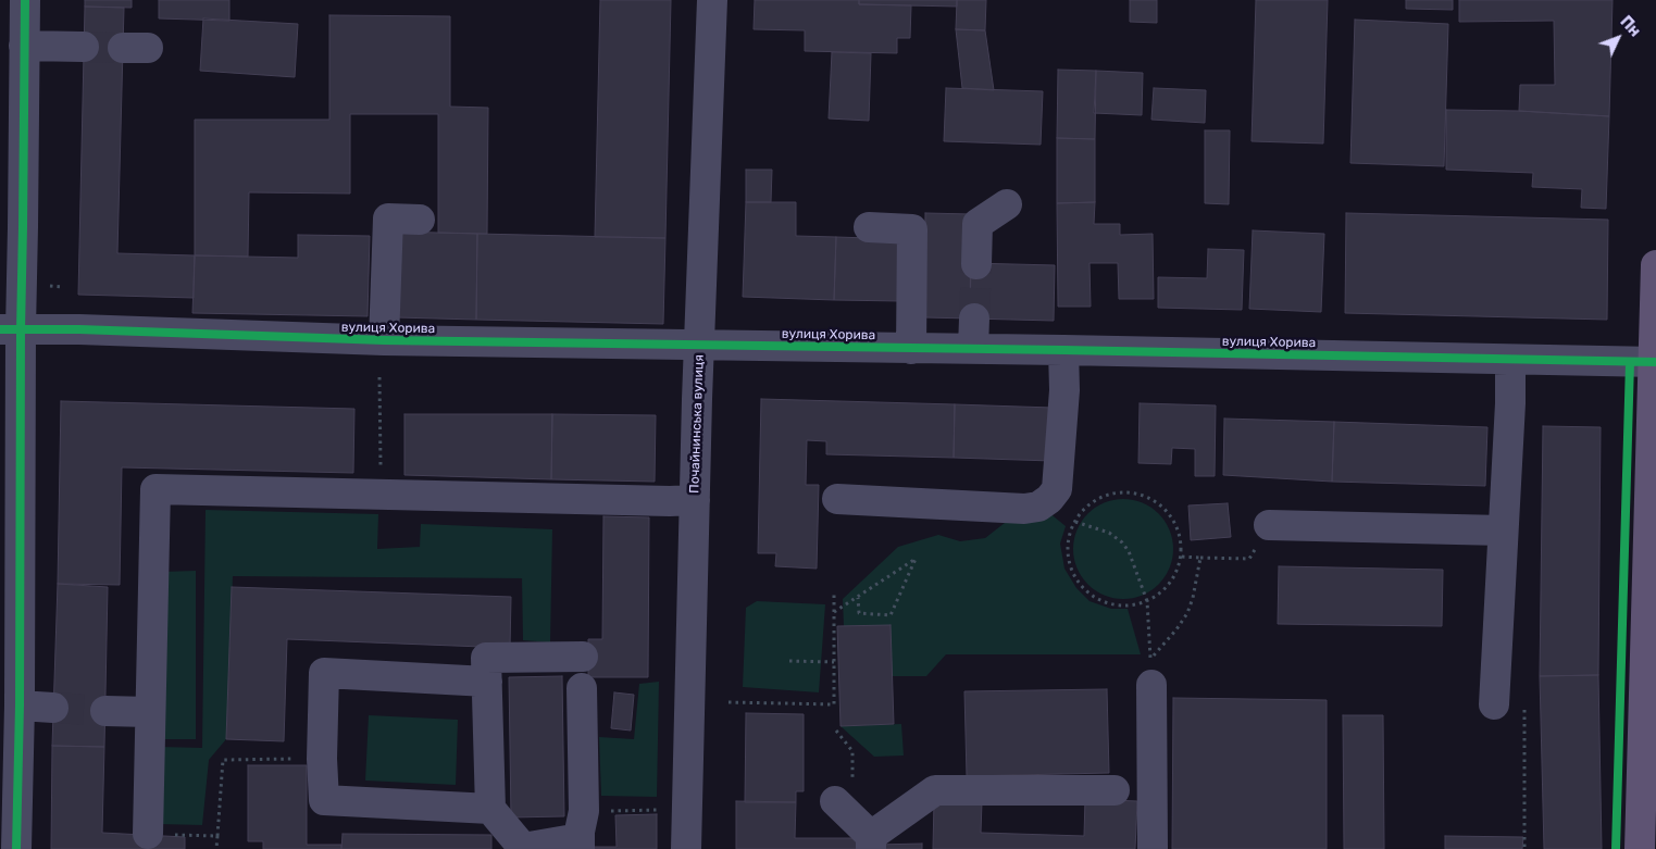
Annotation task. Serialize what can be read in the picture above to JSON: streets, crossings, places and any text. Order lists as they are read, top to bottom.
{
  "streets": {
    "street": ["вулиця Хорива", "Почайнинська вулиця"]
  },
  "crossings": [
    ["вулиця Хорива", "Почайнинська вулиця"]
  ],
  "north": "top right"
}
